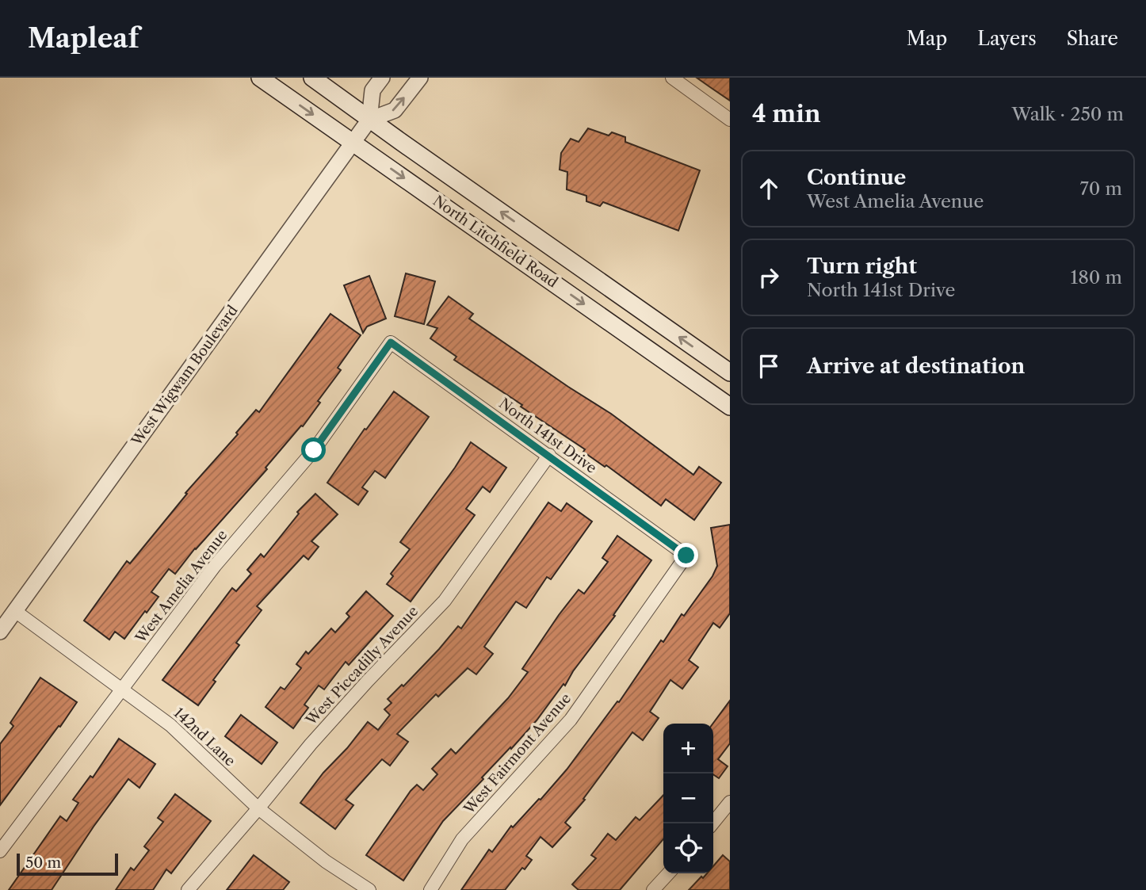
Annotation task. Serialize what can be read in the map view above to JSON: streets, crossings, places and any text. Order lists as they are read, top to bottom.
{
  "streets": {
    "main road": ["North Litchfield Road"],
    "street": [
      "West Wigwam Boulevard",
      "North 141st Drive",
      "West Amelia Avenue",
      "West Piccadilly Avenue",
      "142nd Lane",
      "West Fairmont Avenue"
    ]
  },
  "crossings": [
    ["North Litchfield Road", "West Wigwam Boulevard"],
    ["West Wigwam Boulevard", "142nd Lane"],
    ["North 141st Drive", "West Amelia Avenue"],
    ["North 141st Drive", "West Piccadilly Avenue"],
    ["North 141st Drive", "West Fairmont Avenue"],
    ["West Amelia Avenue", "142nd Lane"],
    ["West Piccadilly Avenue", "142nd Lane"]
  ],
  "scale_bar": "50 m",
  "page": {
    "header": "Mapleaf",
    "nav": ["Map", "Layers", "Share"],
    "heading": ["4 min", "Walk · 250 m"],
    "list": [
      ["Continue", "West Amelia Avenue", "70 m"],
      ["Turn right", "North 141st Drive", "180 m"],
      "Arrive at destination"
    ],
    "map_buttons": ["+", "−"],
    "scale": "50 m"
  }
}
